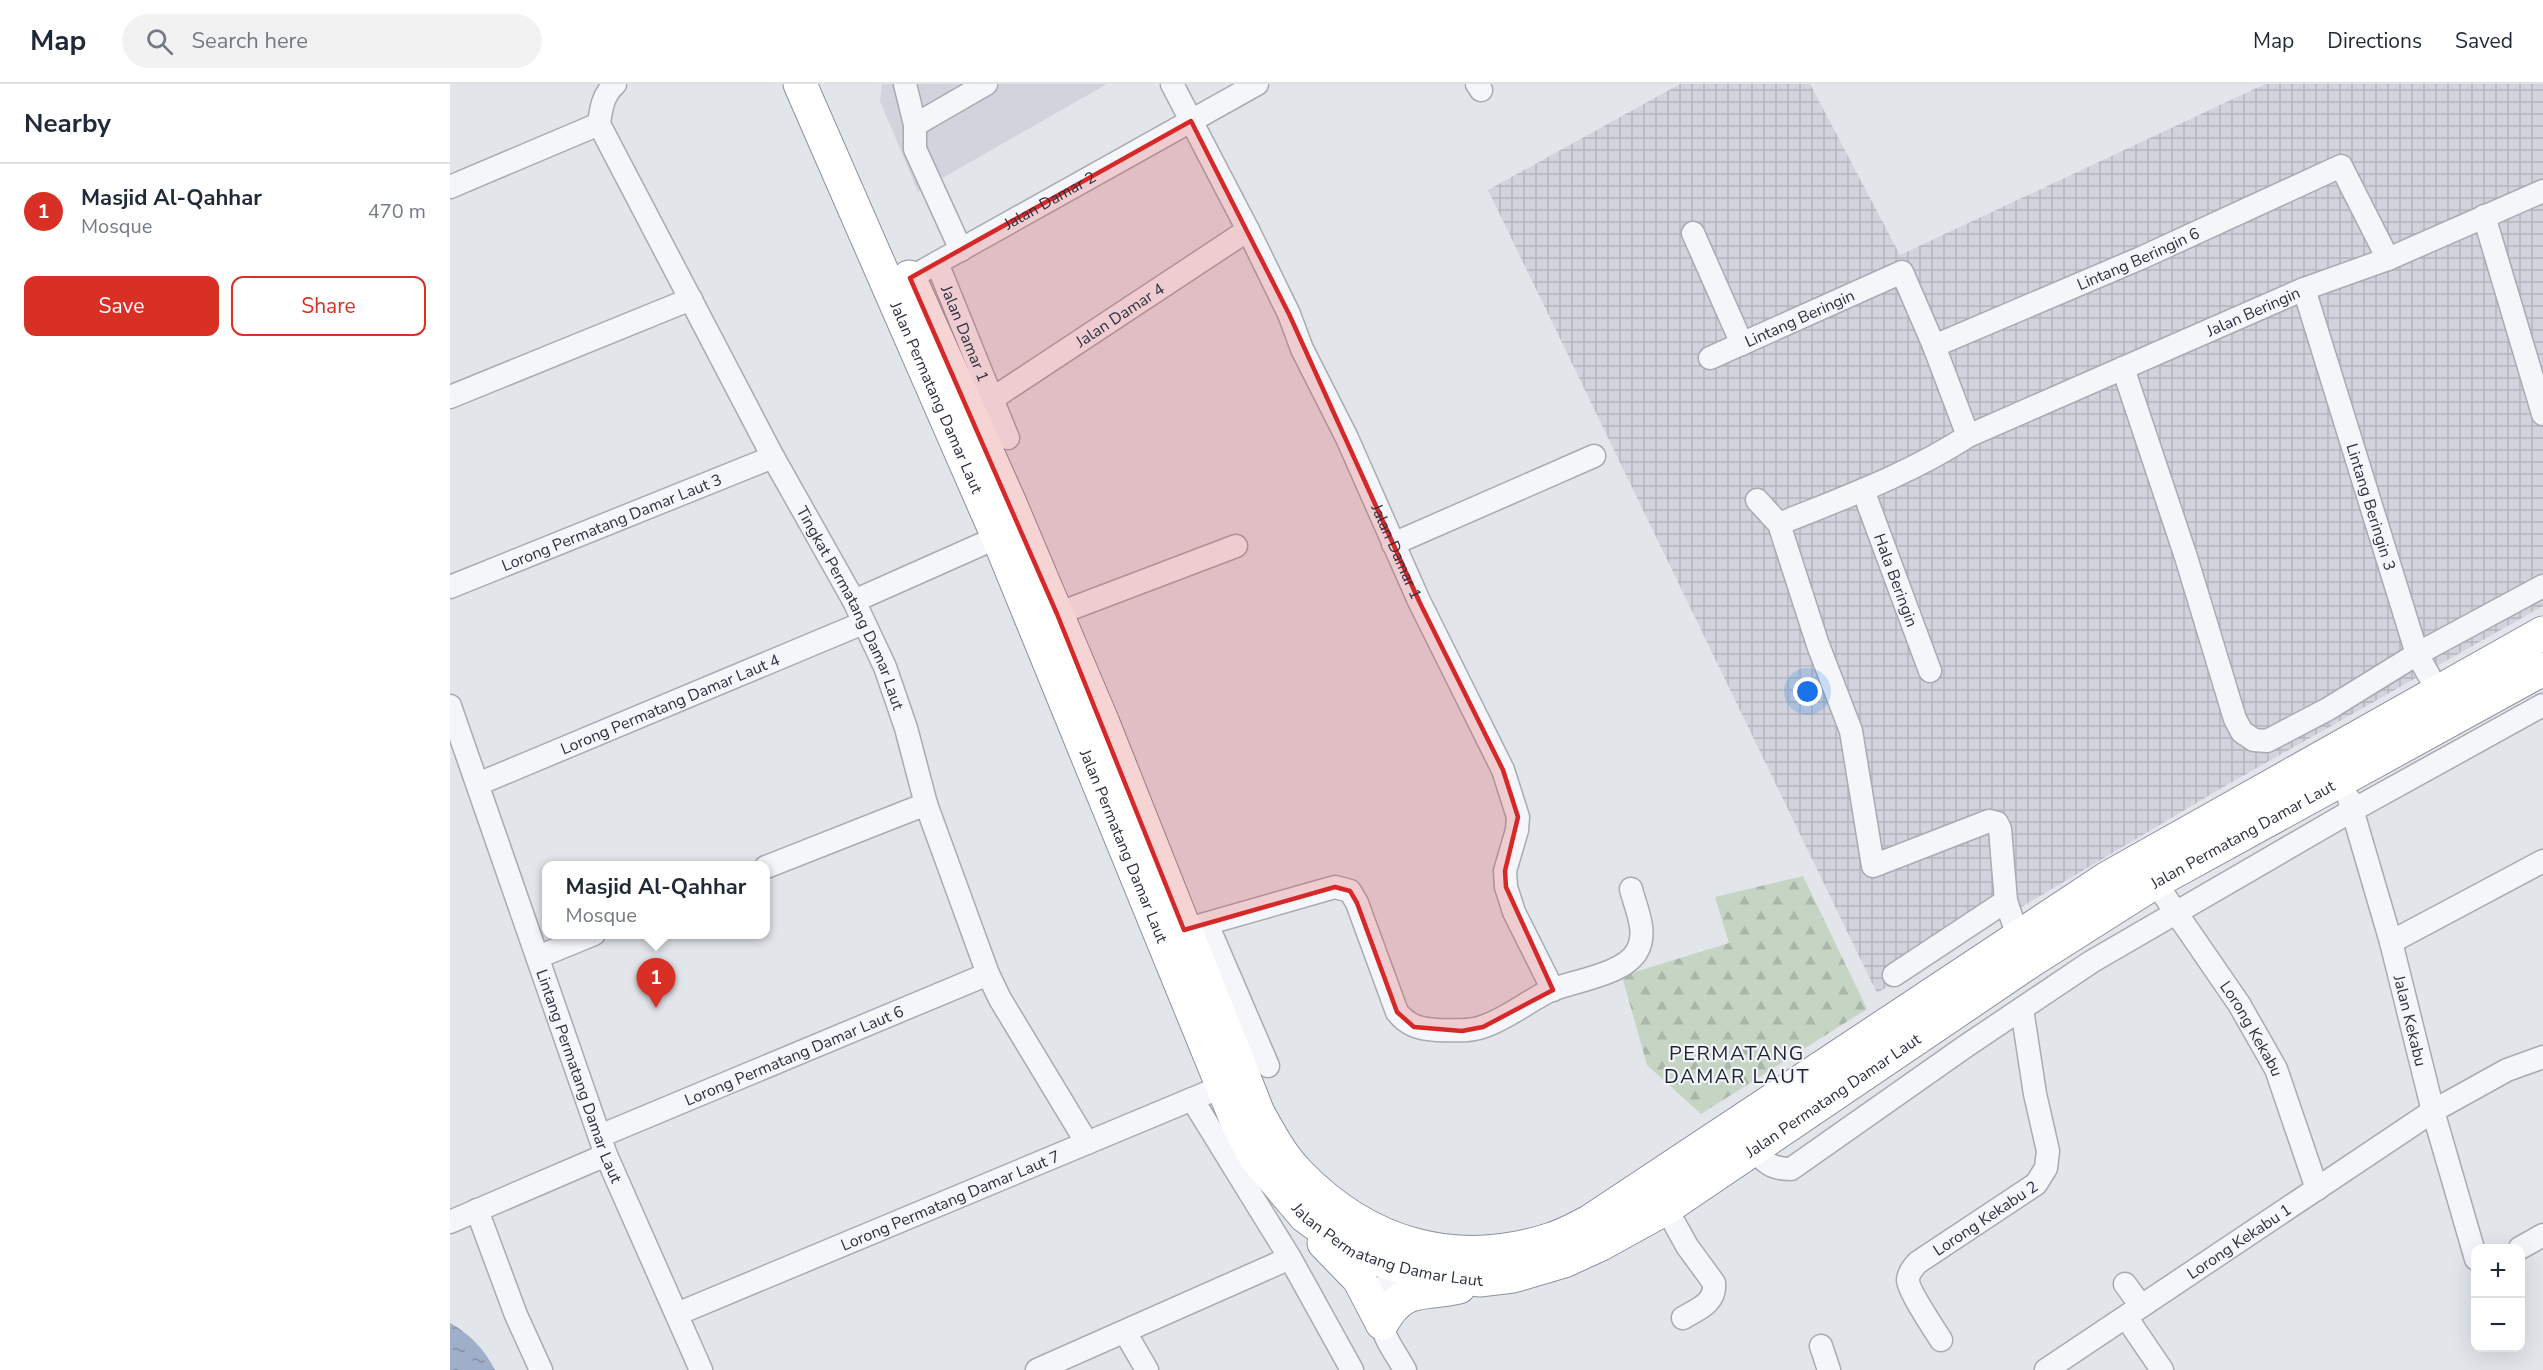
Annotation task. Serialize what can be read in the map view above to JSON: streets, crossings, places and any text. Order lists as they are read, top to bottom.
{
  "streets": {
    "highway": ["Jalan Permatang Damar Laut"],
    "street": [
      "Jalan Damar 2",
      "Lintang Beringin 6",
      "Jalan Beringin",
      "Jalan Damar 4",
      "Lintang Beringin",
      "Jalan Damar 1",
      "Lintang Beringin 3",
      "Lorong Permatang Damar Laut 3",
      "Hala Beringin",
      "Tingkat Permatang Damar Laut",
      "Lorong Permatang Damar Laut 4",
      "Jalan Kekabu",
      "Lorong Kekabu",
      "Lorong Permatang Damar Laut 6",
      "Lintang Permatang Damar Laut",
      "Lorong Permatang Damar Laut 7",
      "Lorong Kekabu 2",
      "Lorong Kekabu 1"
    ]
  },
  "crossings": [
    ["Jalan Damar 2", "Jalan Damar 1"],
    ["Jalan Damar 2", "Jalan Permatang Damar Laut"],
    ["Lintang Beringin 6", "Jalan Beringin"],
    ["Lintang Beringin 6", "Lintang Beringin"],
    ["Jalan Beringin", "Lintang Beringin 3"],
    ["Jalan Beringin", "Hala Beringin"],
    ["Jalan Damar 4", "Jalan Damar 1"],
    ["Jalan Damar 1", "Jalan Permatang Damar Laut"],
    ["Jalan Permatang Damar Laut", "Lintang Beringin 3"],
    ["Jalan Permatang Damar Laut", "Jalan Kekabu"],
    ["Jalan Permatang Damar Laut", "Lorong Kekabu"],
    ["Jalan Permatang Damar Laut", "Lorong Permatang Damar Laut 7"],
    ["Lorong Permatang Damar Laut 3", "Tingkat Permatang Damar Laut"],
    ["Tingkat Permatang Damar Laut", "Lorong Permatang Damar Laut 4"],
    ["Tingkat Permatang Damar Laut", "Lorong Permatang Damar Laut 6"],
    ["Tingkat Permatang Damar Laut", "Lorong Permatang Damar Laut 7"],
    ["Lorong Permatang Damar Laut 4", "Lintang Permatang Damar Laut"],
    ["Jalan Kekabu", "Lorong Kekabu 1"],
    ["Lorong Kekabu", "Lorong Kekabu 1"],
    ["Lorong Permatang Damar Laut 6", "Lintang Permatang Damar Laut"],
    ["Lintang Permatang Damar Laut", "Lorong Permatang Damar Laut 7"]
  ],
  "districts": ["PERMATANG DAMAR LAUT"],
  "page": {
    "header": "Map",
    "search": "Search here",
    "nav": ["Map", "Directions", "Saved"],
    "heading": "Nearby",
    "list": [
      {
        "mark": "1",
        "name": "Masjid Al-Qahhar",
        "note": "Mosque",
        "value": "470 m"
      }
    ],
    "buttons": ["Save", "Share"],
    "popup": ["Masjid Al-Qahhar", "Mosque"],
    "pins": "1",
    "map_buttons": ["+", "−"]
  }
}
